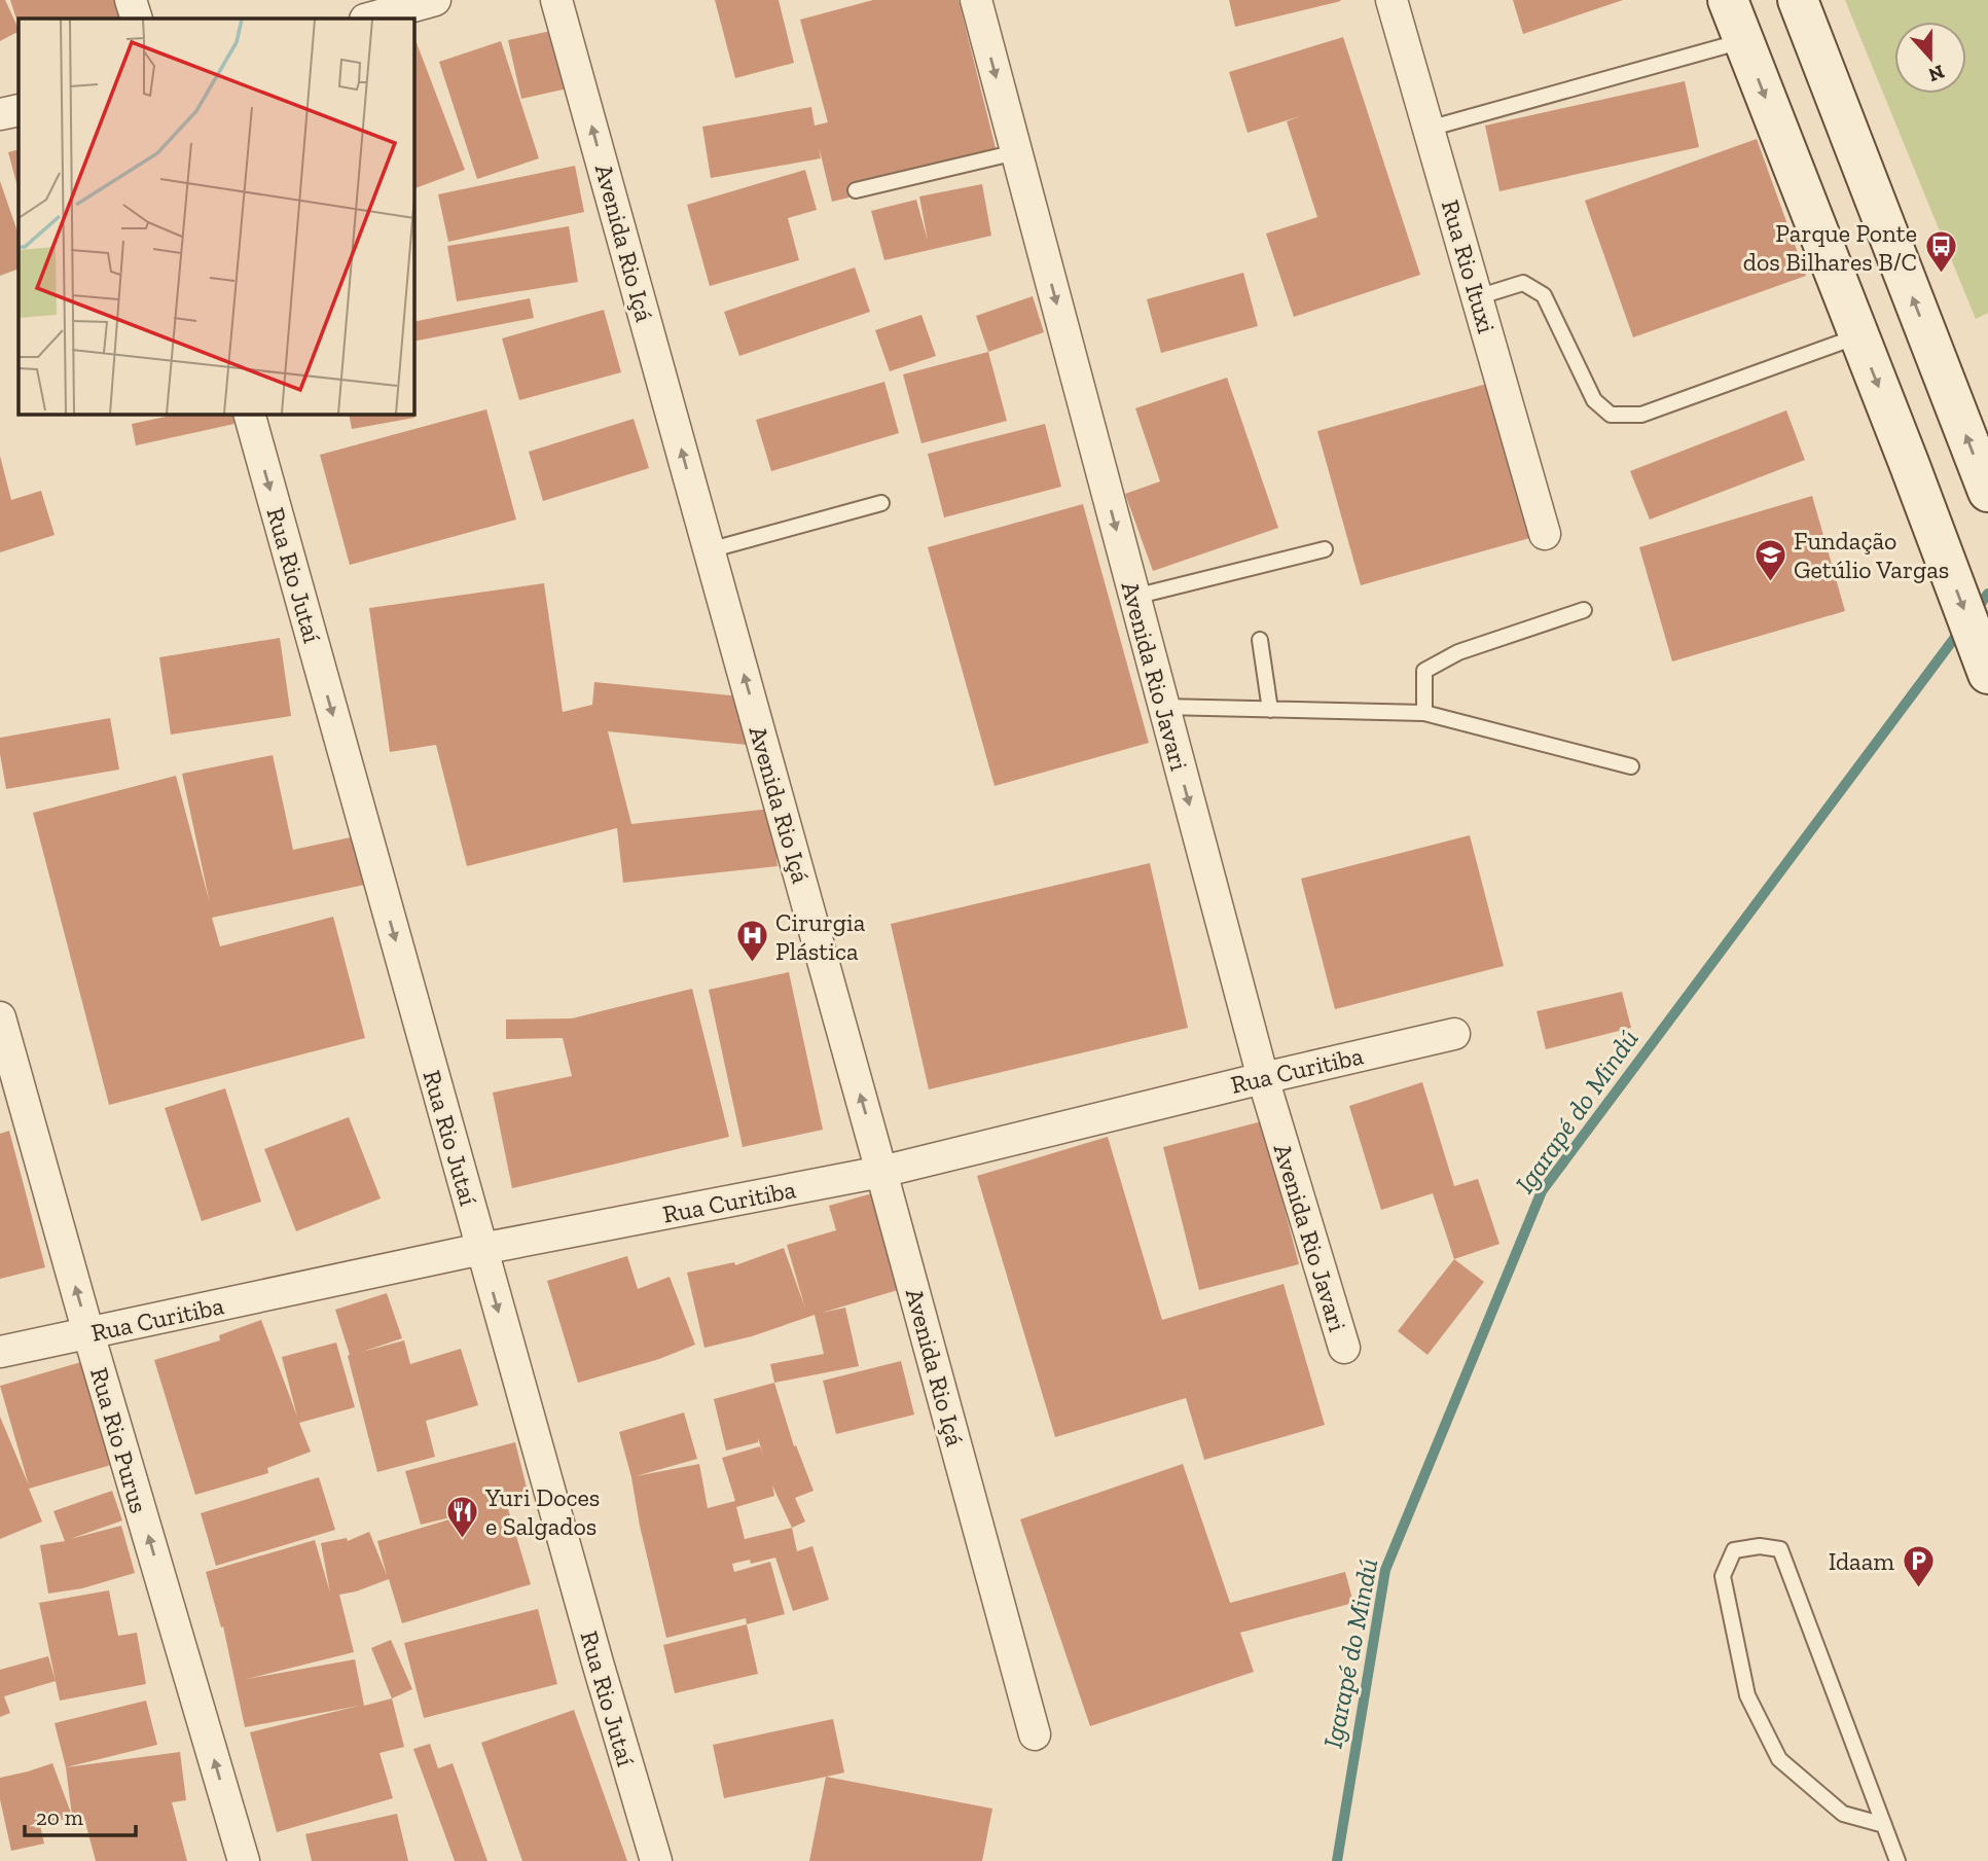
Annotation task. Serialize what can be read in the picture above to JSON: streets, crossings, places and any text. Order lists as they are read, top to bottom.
{
  "streets": {
    "street": [
      "Avenida Rio Içá",
      "Rua Rio Ituxi",
      "Rua Rio Jutaí",
      "Avenida Rio Javari",
      "Rua Curitiba",
      "Rua Rio Purus"
    ]
  },
  "crossings": [
    ["Avenida Rio Içá", "Rua Curitiba"],
    ["Rua Rio Jutaí", "Rua Curitiba"],
    ["Avenida Rio Javari", "Rua Curitiba"],
    ["Rua Curitiba", "Rua Rio Purus"]
  ],
  "one_way": [
    "Avenida Rio Içá",
    "Rua Rio Jutaí",
    "Avenida Rio Javari",
    "Rua Rio Purus"
  ],
  "water": ["Igarapé do Mindú"],
  "places": {
    "bus stop": ["Parque Ponte dos Bilhares B/C"],
    "school or university": ["Fundação Getúlio Vargas"],
    "hospital": ["Cirurgia Plástica"],
    "restaurant": ["Yuri Doces e Salgados"],
    "parking": ["Idaam"]
  },
  "scale_bar": "20 m",
  "north": "bottom"
}
